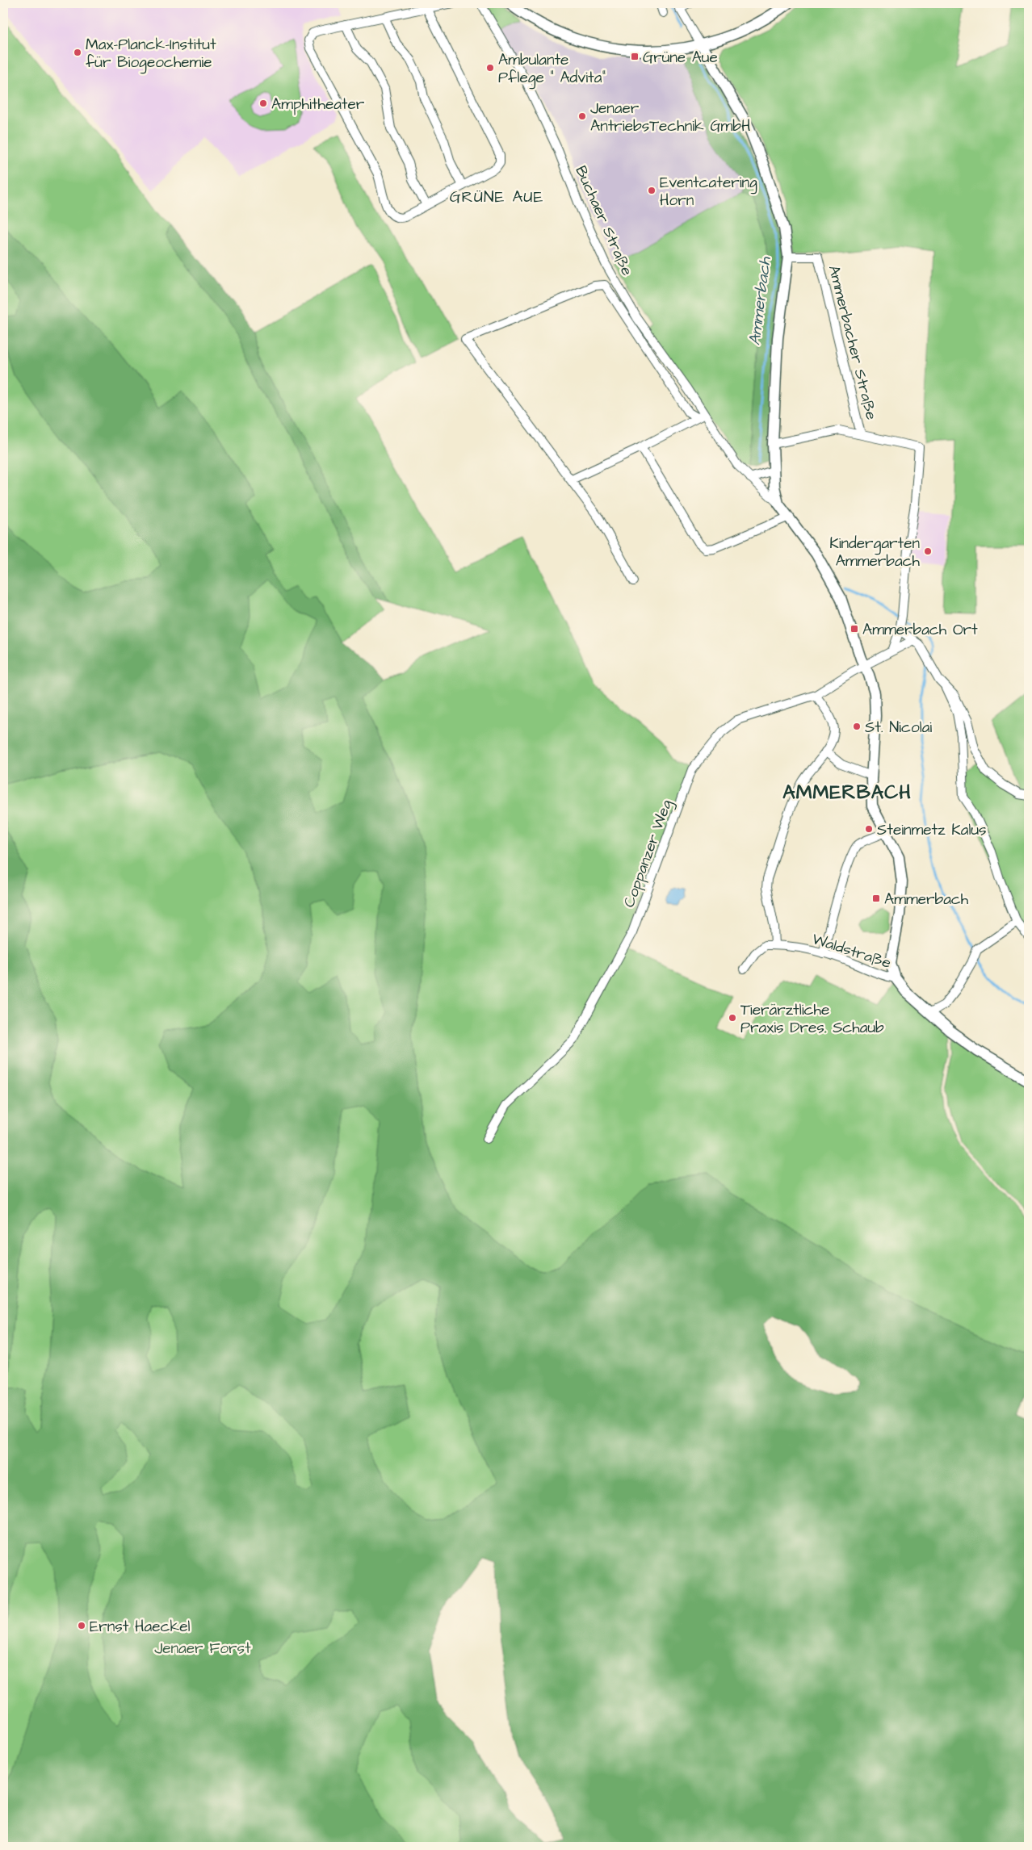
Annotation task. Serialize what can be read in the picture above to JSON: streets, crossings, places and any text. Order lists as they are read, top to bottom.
{
  "streets": {
    "street": [
      "Buchaer Straße",
      "Ammerbacher Straße",
      "Coppanzer Weg",
      "Waldstraße"
    ]
  },
  "districts": ["GRÜNE AUE", "AMMERBACH"],
  "water": ["Ammerbach"],
  "parks": ["Jenaer Forst"],
  "places": {
    "other": [
      "Max-Planck-Institut für Biogeochemie",
      "Ambulante Pflege \" Advita\"",
      "Amphitheater",
      "Jenaer AntriebsTechnik GmbH",
      "Eventcatering Horn",
      "Kindergarten Ammerbach",
      "St. Nicolai",
      "Steinmetz Kalus",
      "Tierärztliche Praxis Dres. Schaub",
      "Ernst Haeckel"
    ],
    "transit": ["Grüne Aue", "Ammerbach Ort", "Ammerbach"]
  }
}
